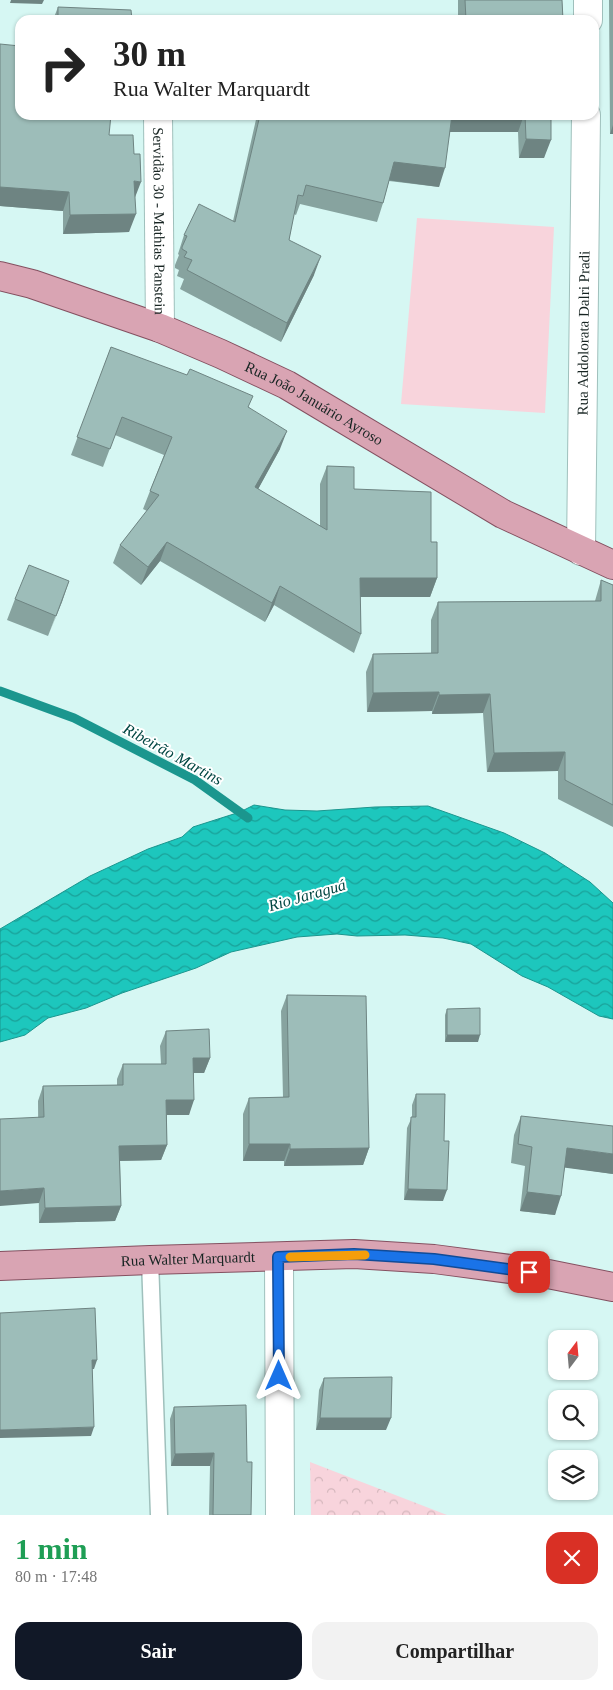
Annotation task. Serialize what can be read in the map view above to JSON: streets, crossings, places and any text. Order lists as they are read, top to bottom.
{
  "streets": {
    "main road": ["Rua João Januário Ayroso", "Rua Walter Marquardt"],
    "street": ["Servidão 30 - Mathias Panstein", "Rua Addolorata Dalri Pradi"]
  },
  "crossings": [
    ["Servidão 30 - Mathias Panstein", "Rua João Januário Ayroso"],
    ["Rua Addolorata Dalri Pradi", "Rua João Januário Ayroso"]
  ],
  "water": ["Ribeirão Martins", "Rio Jaraguá"],
  "north": "top",
  "page": {
    "turn": ["30 m", "Rua Walter Marquardt"],
    "heading": ["1 min", "80 m · 17:48"],
    "buttons": ["Sair", "Compartilhar"]
  }
}
